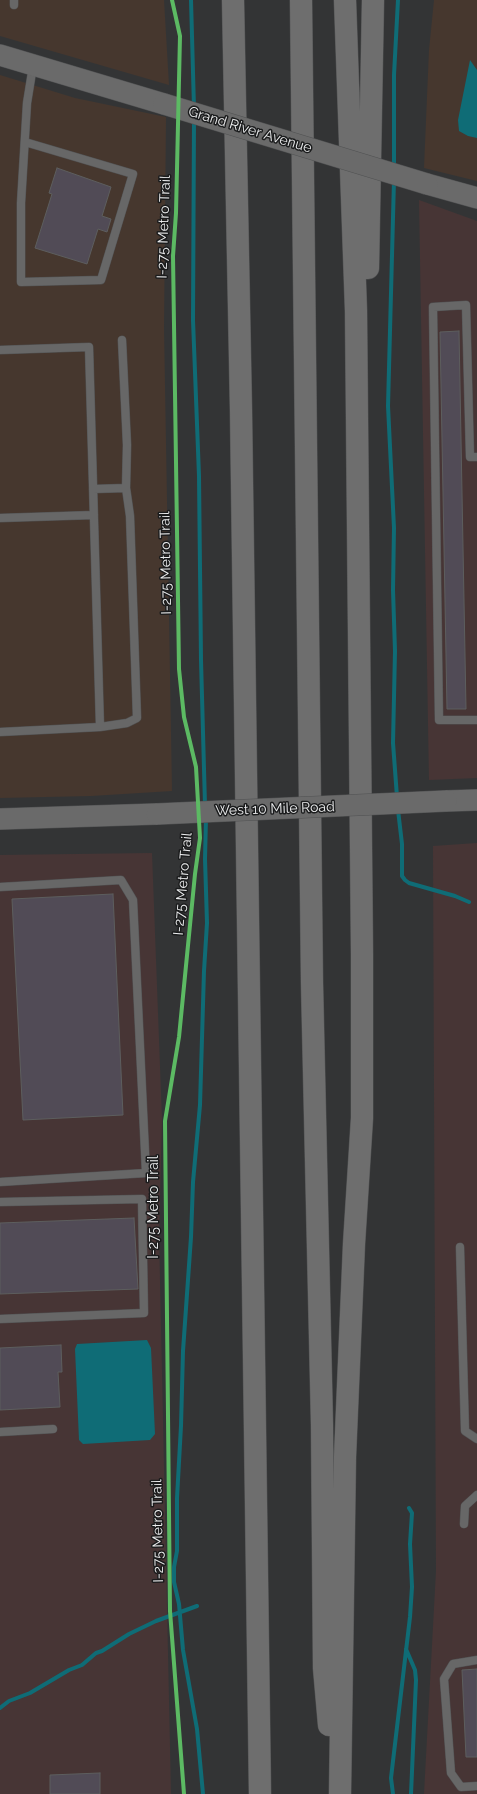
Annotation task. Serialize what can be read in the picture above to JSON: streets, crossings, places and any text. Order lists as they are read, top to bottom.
{
  "streets": {
    "main road": ["Grand River Avenue", "West 10 Mile Road"],
    "cycle path": ["I-275 Metro Trail"]
  }
}
